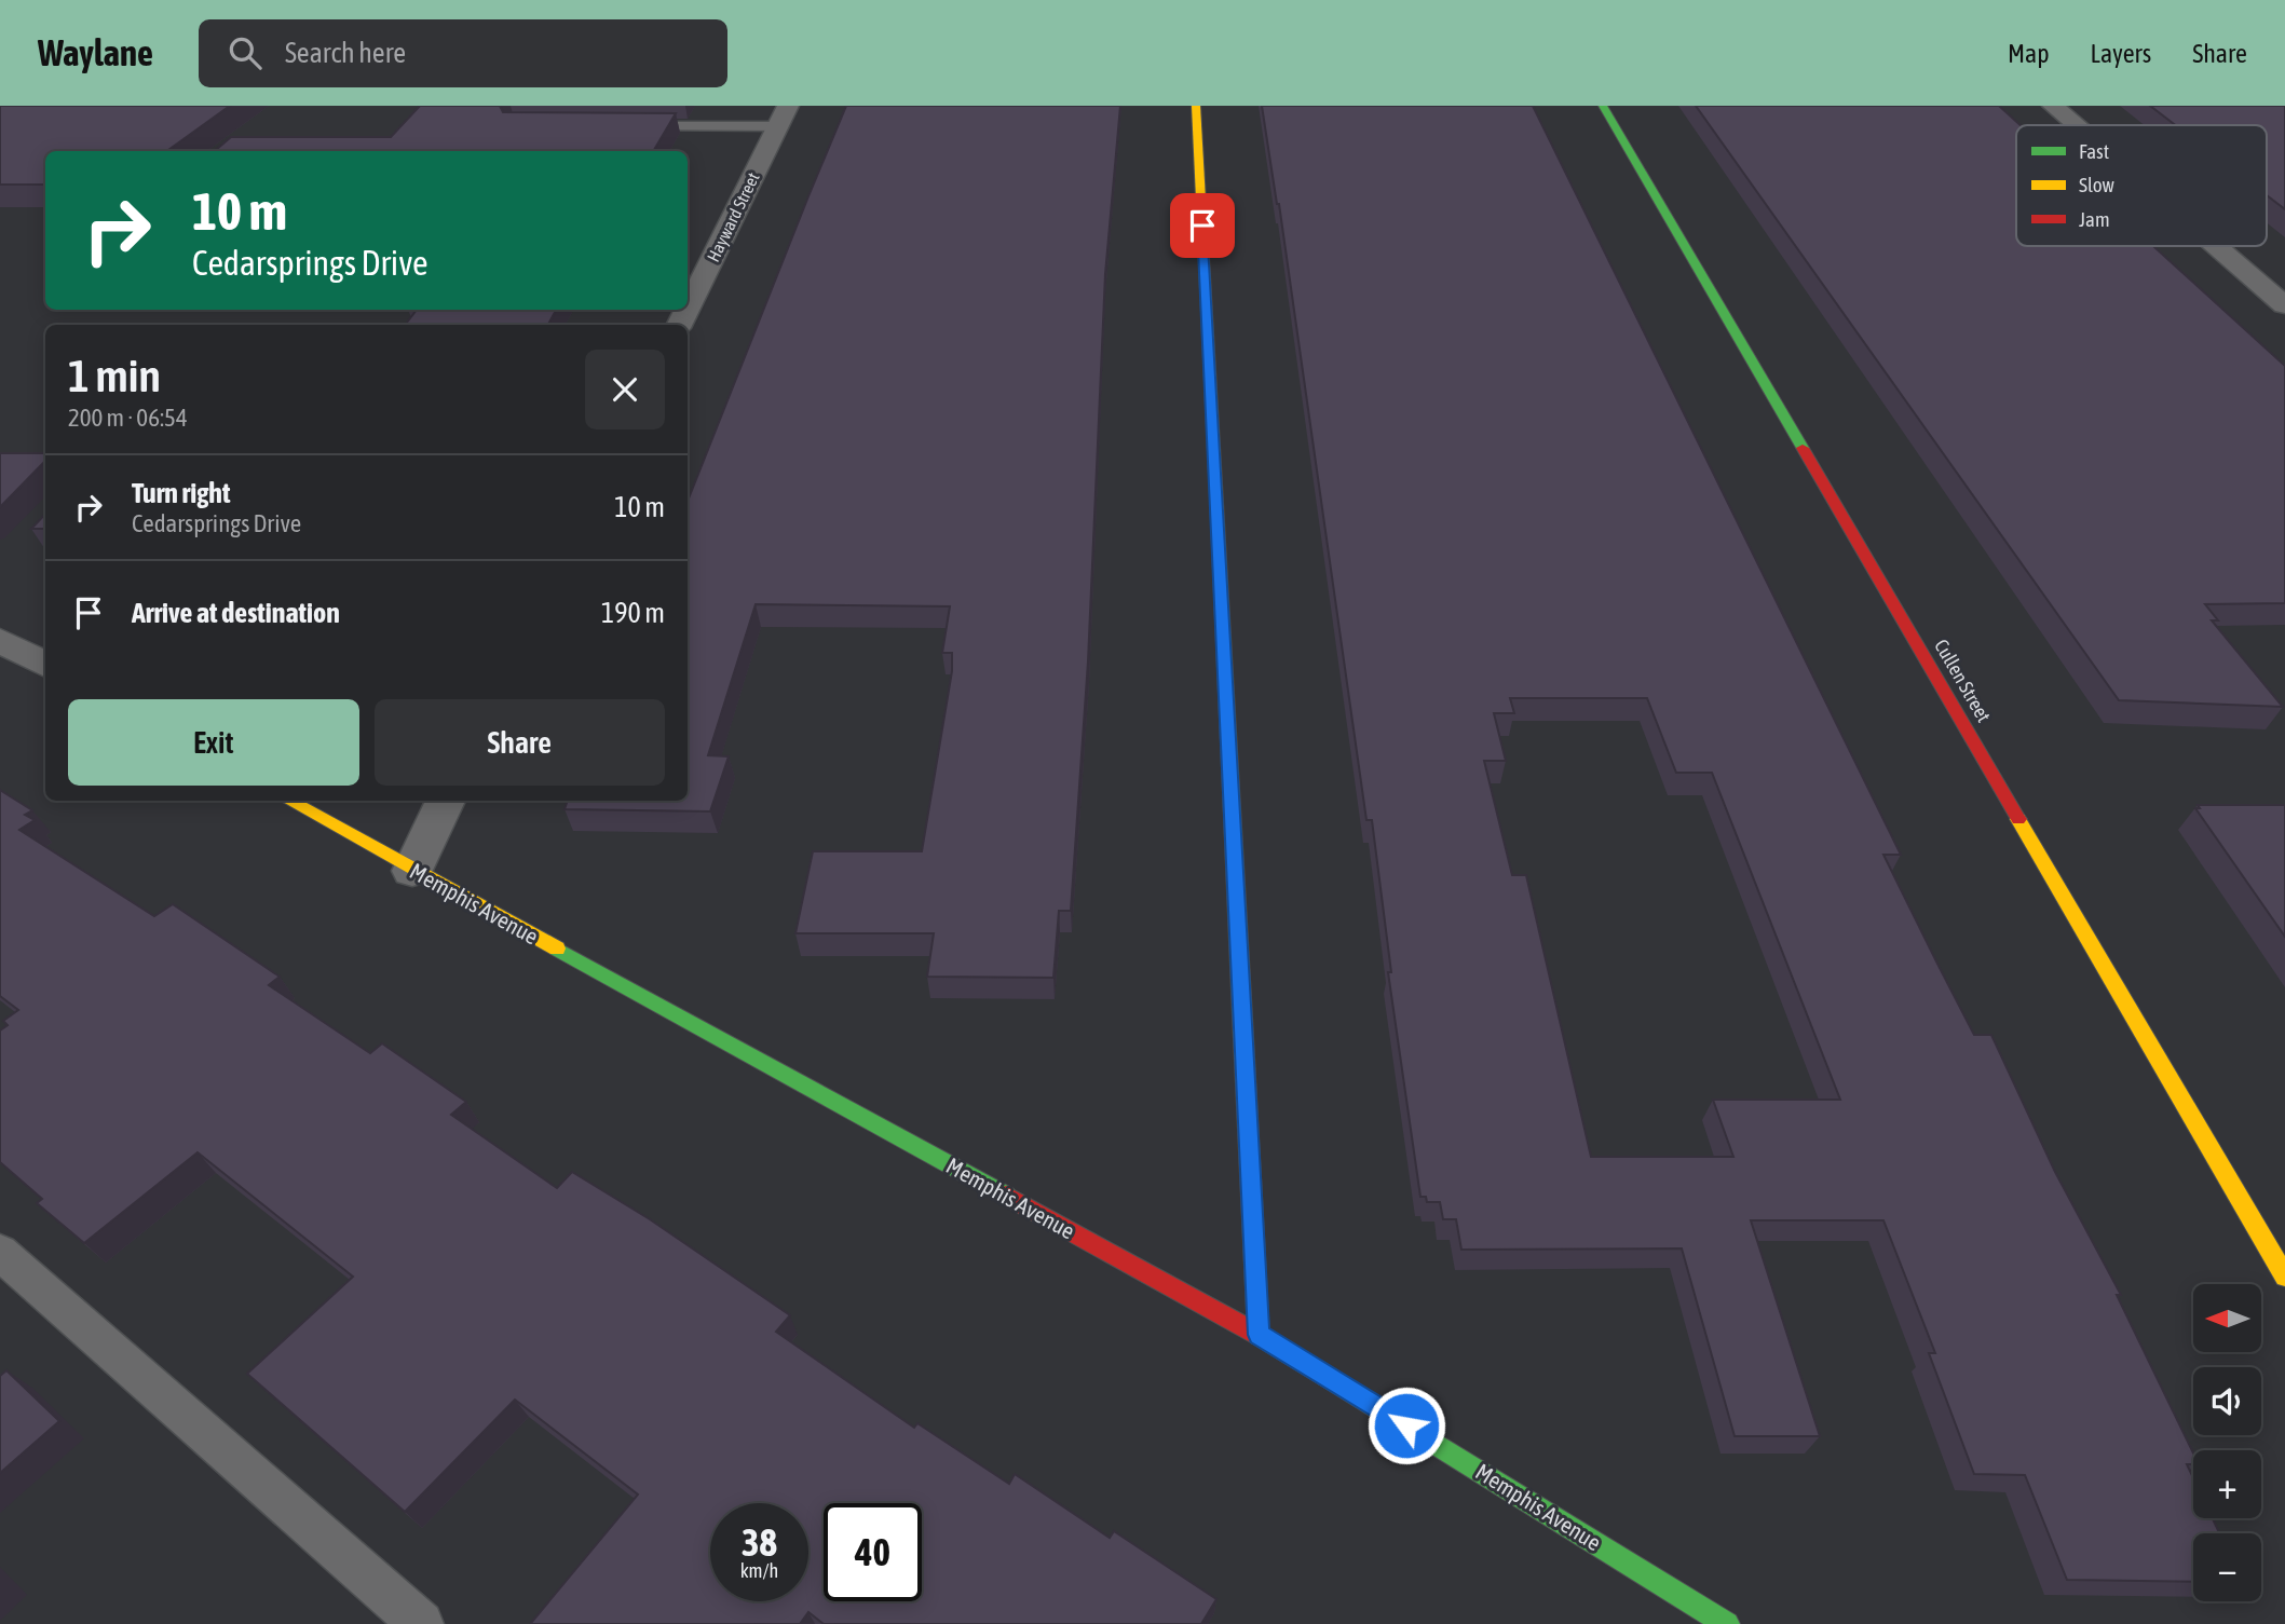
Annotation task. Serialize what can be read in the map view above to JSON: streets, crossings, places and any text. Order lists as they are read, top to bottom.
{
  "streets": {
    "street": ["Hayward Street", "Cullen Street", "Memphis Avenue"]
  },
  "legend": ["Fast", "Slow", "Jam"],
  "north": "left",
  "page": {
    "header": "Waylane",
    "search": "Search here",
    "nav": ["Map", "Layers", "Share"],
    "turn": ["10 m", "Cedarsprings Drive"],
    "heading": ["1 min", "200 m · 06:54"],
    "list": [
      {
        "name": "Turn right",
        "note": "Cedarsprings Drive",
        "value": "10 m"
      },
      {
        "name": "Arrive at destination",
        "value": "190 m"
      }
    ],
    "buttons": ["Exit", "Share"],
    "map_buttons": ["+", "−"],
    "speed": "38 km/h",
    "limit": "40"
  }
}
